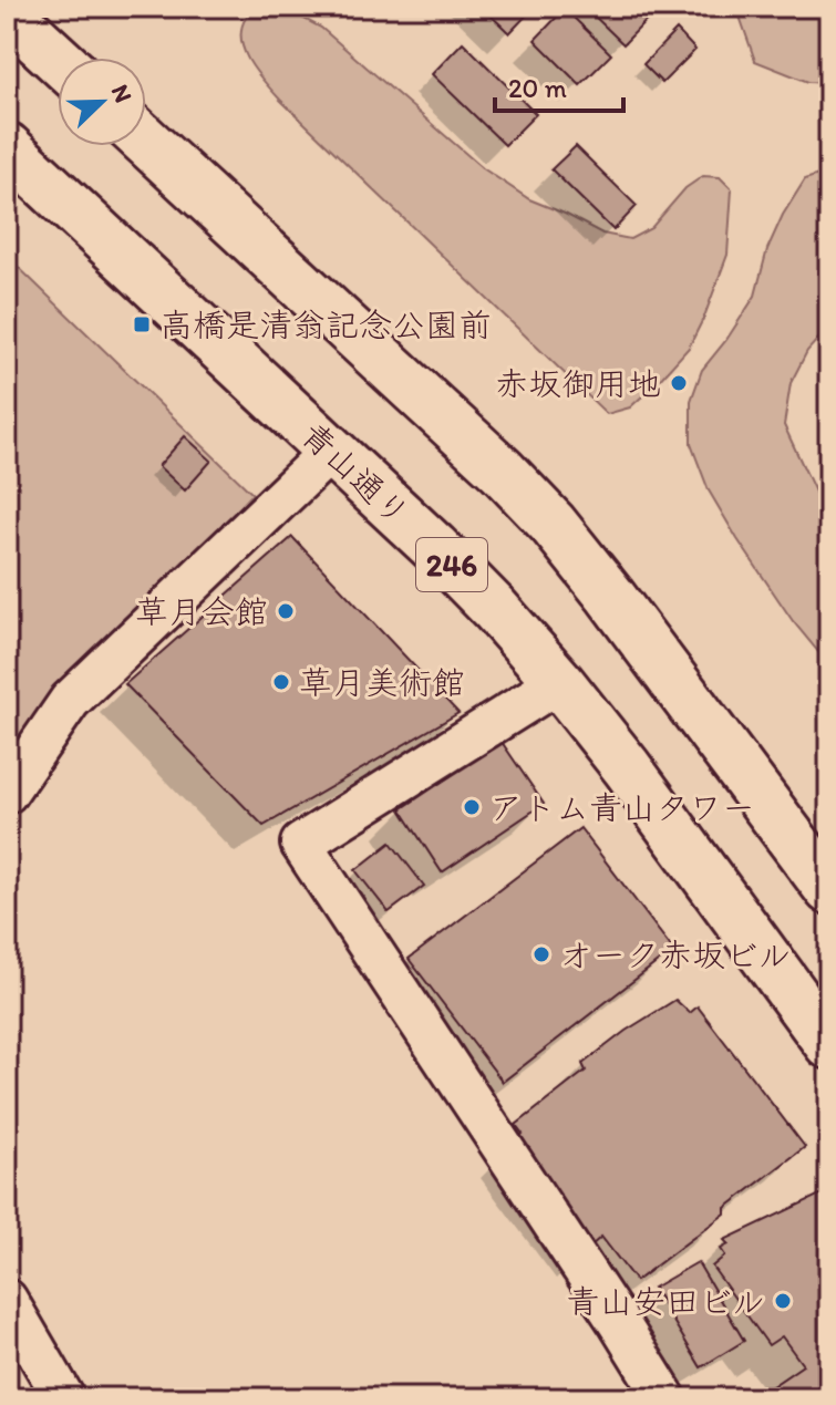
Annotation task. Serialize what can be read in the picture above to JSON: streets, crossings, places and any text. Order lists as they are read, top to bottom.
{
  "streets": {
    "highway": ["青山通り", "246"]
  },
  "places": {
    "transit": ["高橋是清翁記念公園前"],
    "other": [
      "赤坂御用地",
      "草月会館",
      "草月美術館",
      "アトム青山タワー",
      "オーク赤坂ビル",
      "青山安田ビル"
    ]
  },
  "scale_bar": "20 m",
  "north": "top right"
}
